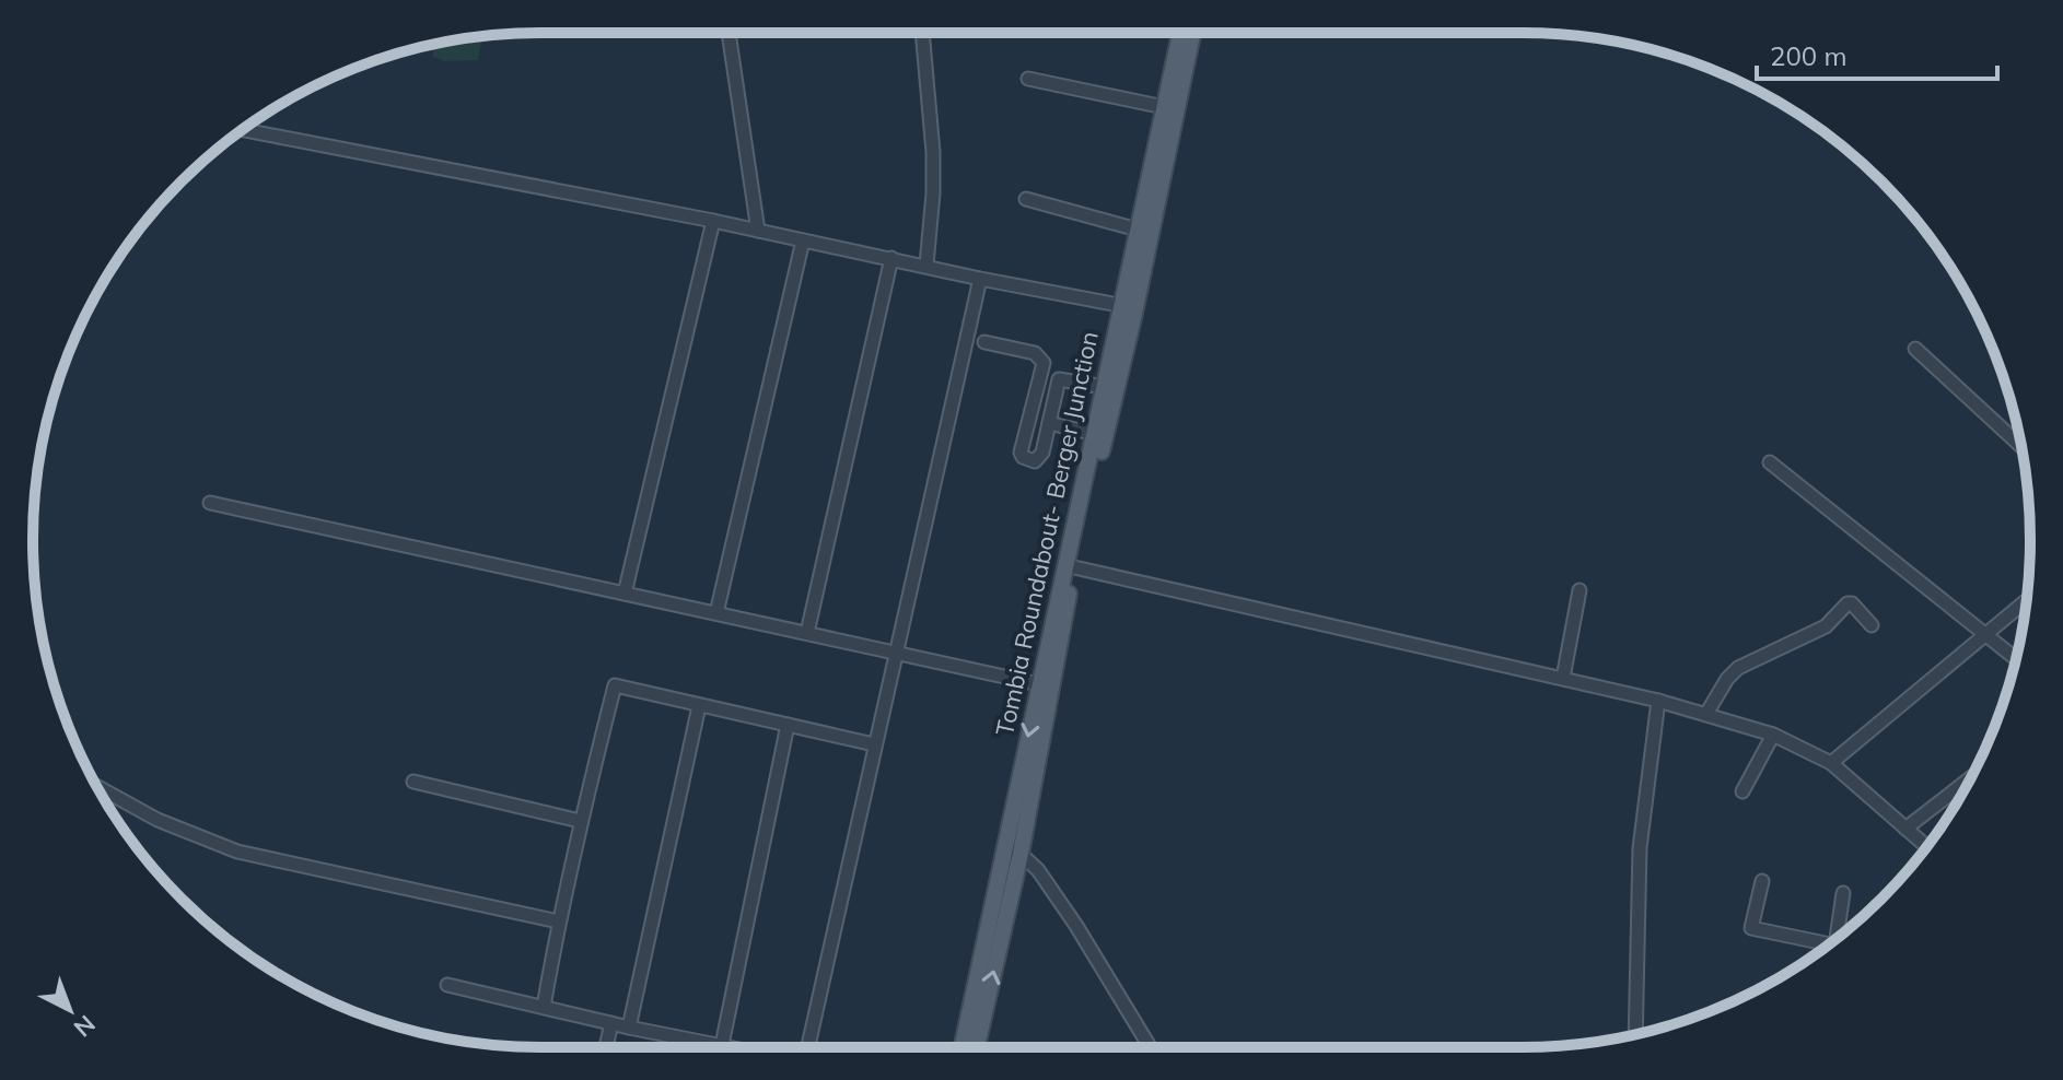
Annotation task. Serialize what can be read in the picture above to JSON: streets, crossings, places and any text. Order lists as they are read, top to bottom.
{
  "streets": {
    "main road": ["Tombia Roundabout- Berger Junction"]
  },
  "scale_bar": "200 m",
  "north": "bottom right"
}
